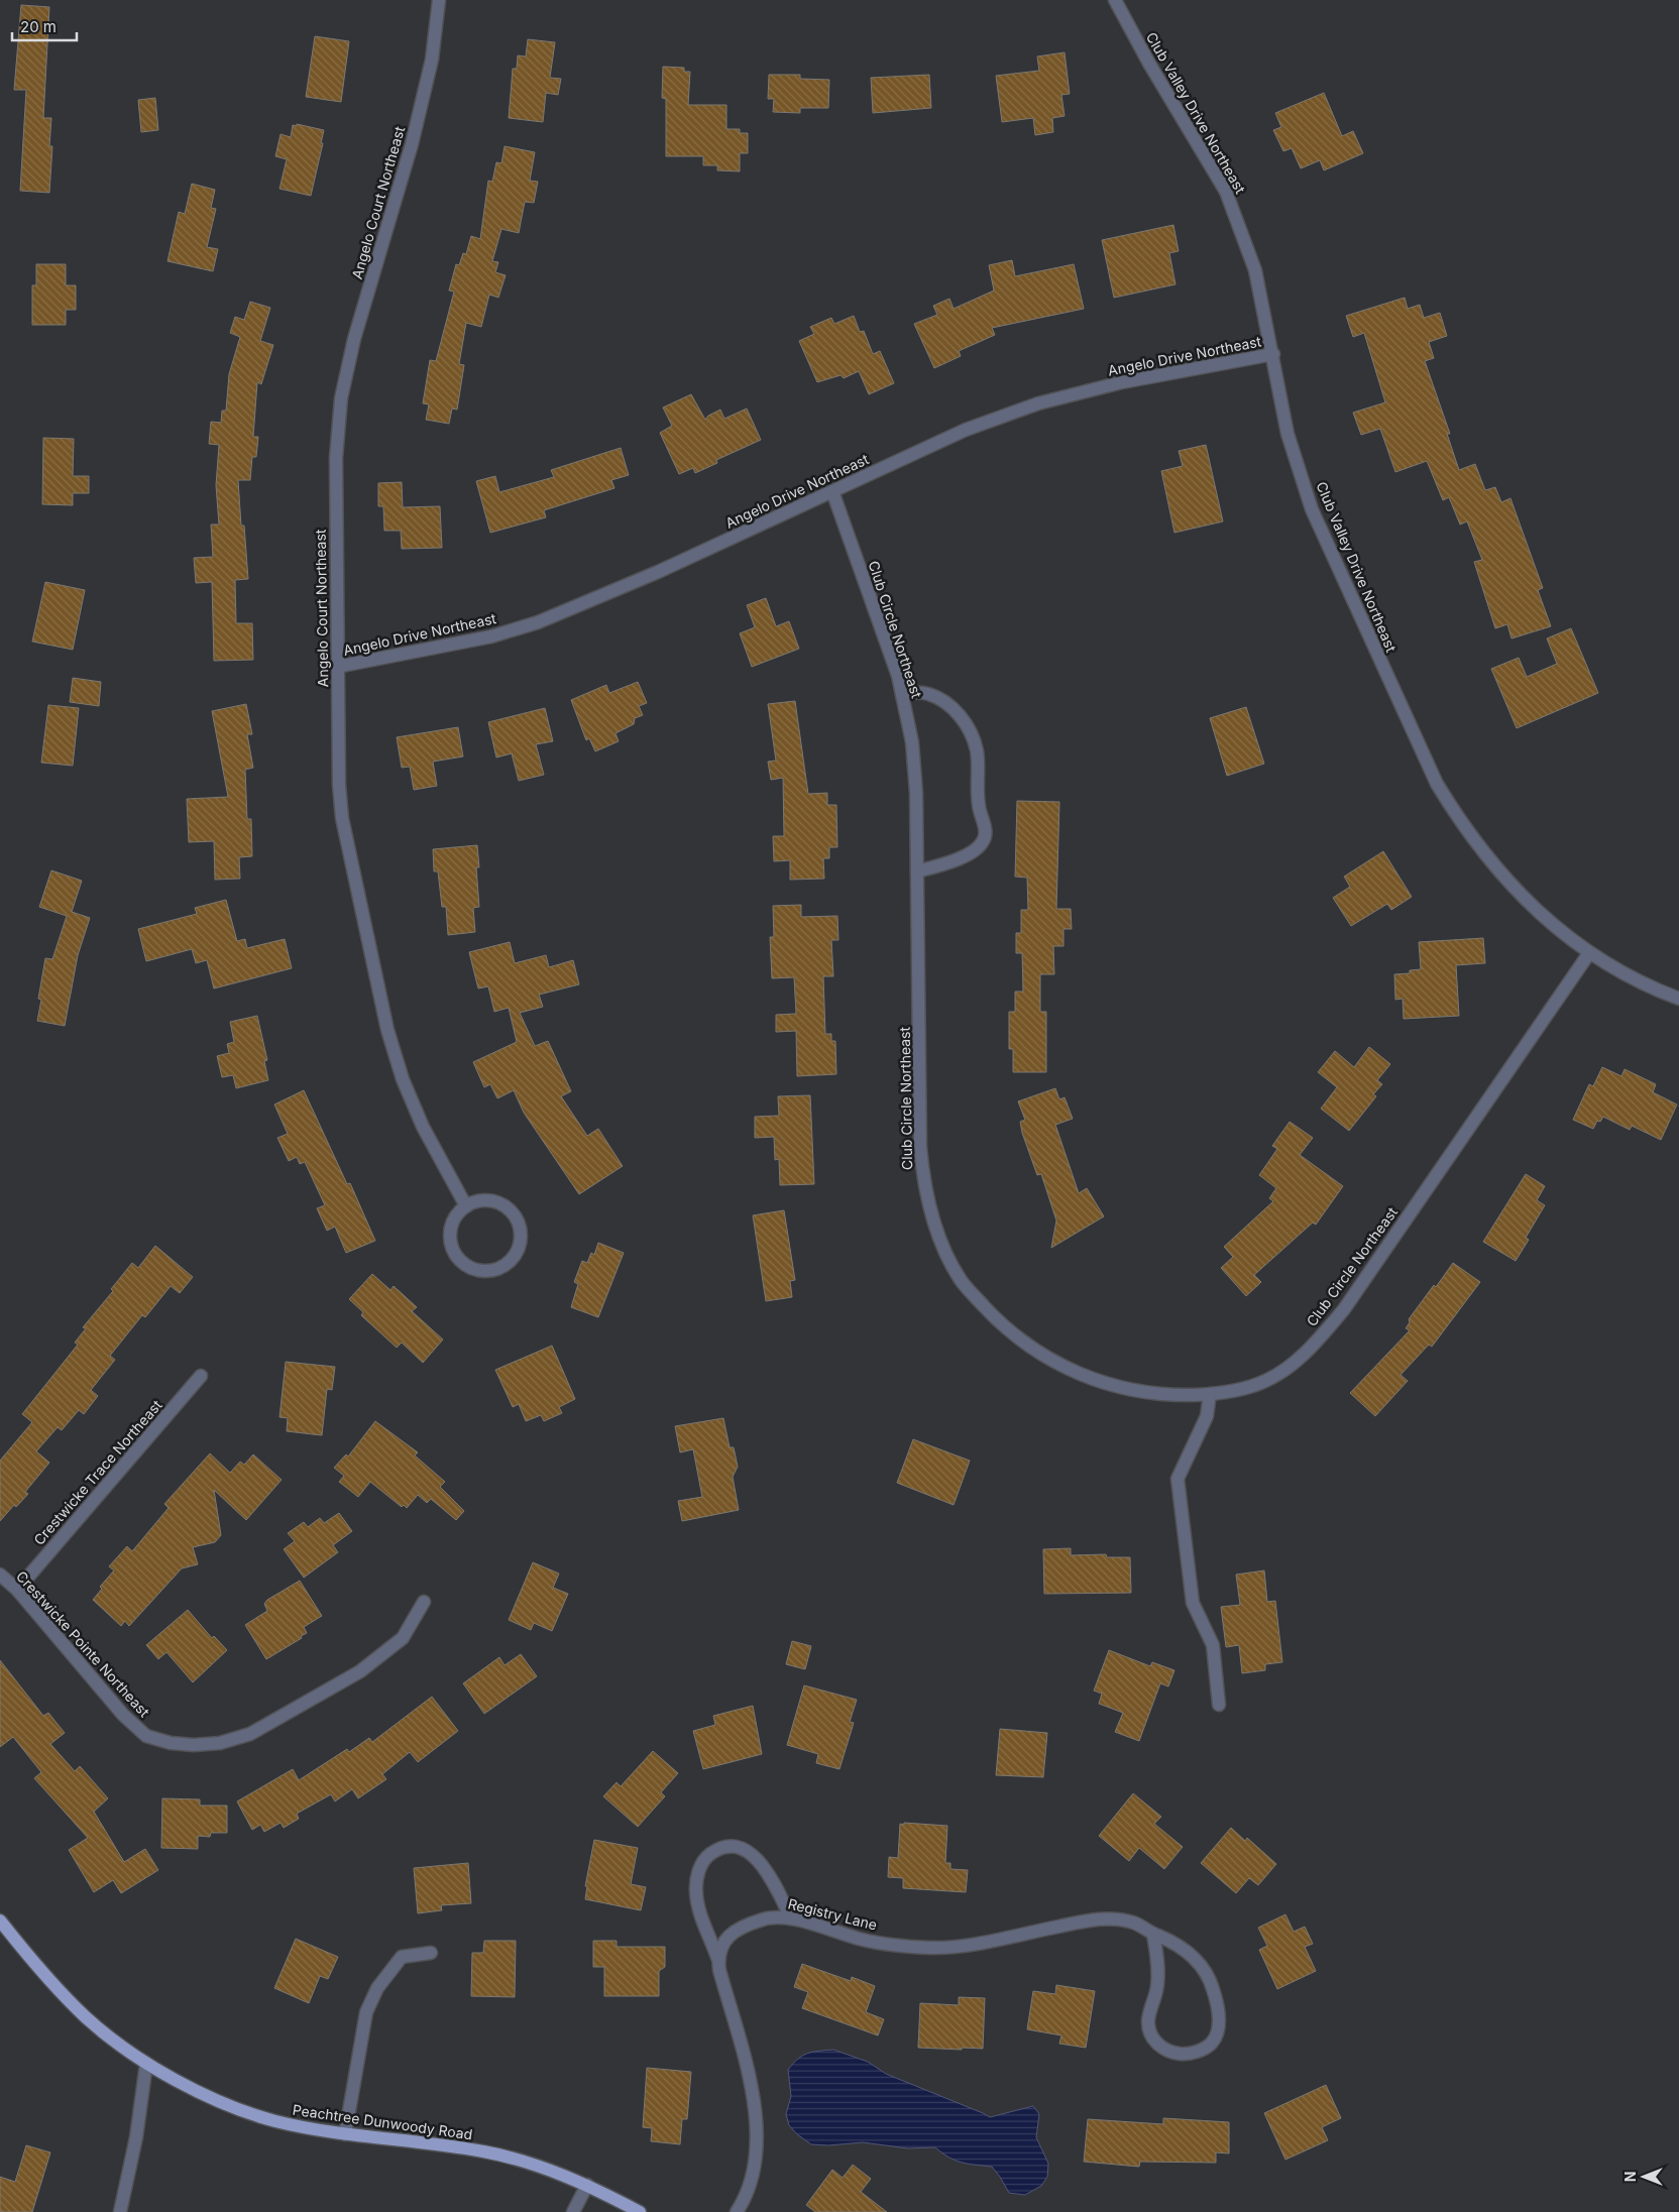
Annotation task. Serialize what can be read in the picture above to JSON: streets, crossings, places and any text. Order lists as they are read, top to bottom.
{
  "streets": {
    "main road": ["Peachtree Dunwoody Road"],
    "street": [
      "Club Valley Drive Northeast",
      "Angelo Court Northeast",
      "Angelo Drive Northeast",
      "Club Circle Northeast",
      "Crestwicke Trace Northeast",
      "Crestwicke Pointe Northeast",
      "Registry Lane"
    ]
  },
  "crossings": [
    ["Club Valley Drive Northeast", "Angelo Drive Northeast"],
    ["Club Valley Drive Northeast", "Club Circle Northeast"],
    ["Angelo Court Northeast", "Angelo Drive Northeast"],
    ["Angelo Drive Northeast", "Club Circle Northeast"],
    ["Crestwicke Trace Northeast", "Crestwicke Pointe Northeast"]
  ],
  "scale_bar": "20 m",
  "north": "left"
}
